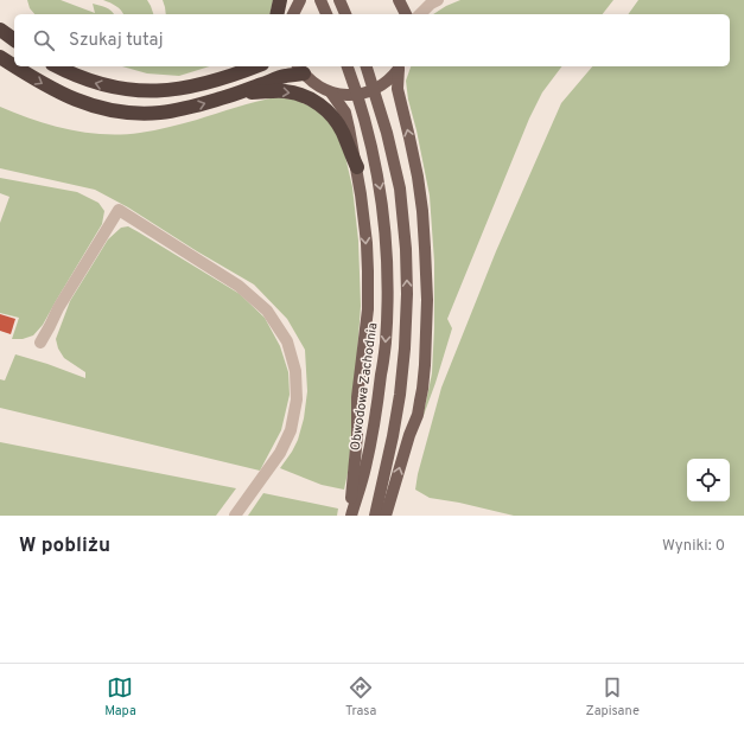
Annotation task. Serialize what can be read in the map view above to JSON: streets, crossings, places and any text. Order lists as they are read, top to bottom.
{
  "streets": {
    "main road": ["Obwodowa Zachodnia"]
  },
  "page": {
    "search": "Szukaj tutaj",
    "heading": ["W pobliżu", "Wyniki: 0"],
    "nav": ["Mapa", "Trasa", "Zapisane"]
  }
}
